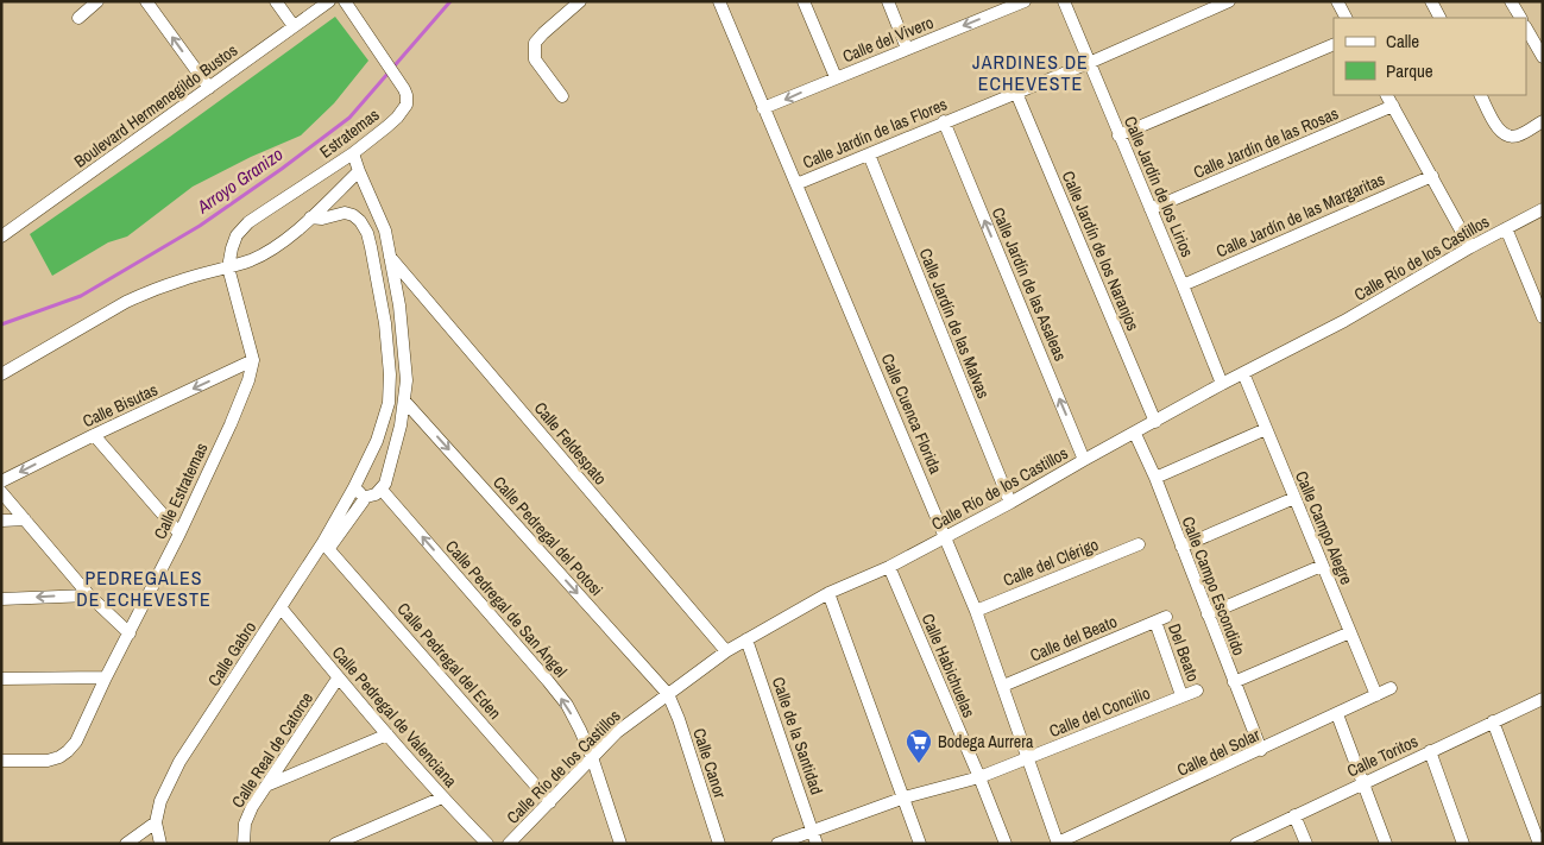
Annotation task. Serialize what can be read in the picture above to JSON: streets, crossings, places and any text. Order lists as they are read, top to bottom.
{
  "streets": {
    "street": [
      "Calle del Vivero",
      "Boulevard Hermenegildo Bustos",
      "Estratemas",
      "Calle Jardín de las Flores",
      "Calle Jardín de las Rosas",
      "Calle Jardín de los Lirios",
      "Calle Jardín de las Margaritas",
      "Calle Jardín de los Naranjos",
      "Calle Río de los Castillos",
      "Calle Jardín de las Asaleas",
      "Calle Jardín de las Malvas",
      "Calle Bisutas",
      "Calle Cuenca Florida",
      "Calle Feldespato",
      "Calle Estratemas",
      "Calle Campo Alegre",
      "Calle Pedregal del Potosi",
      "Calle del Clérigo",
      "Calle Campo Escondido",
      "Calle Pedregal de San Ángel",
      "Calle del Beato",
      "Del Beato",
      "Calle Gabro",
      "Calle Pedregal del Eden",
      "Calle Habichuelas",
      "Calle del Concilio",
      "Calle Pedregal de Valenciana",
      "Calle de la Santidad",
      "Calle Real de Catorce",
      "Calle del Solar",
      "Calle Toritos",
      "Calle Canor"
    ]
  },
  "crossings": [
    ["Calle del Vivero", "Calle Cuenca Florida"],
    ["Calle Jardín de las Flores", "Calle Jardín de los Lirios"],
    ["Calle Jardín de las Flores", "Calle Jardín de los Naranjos"],
    ["Calle Jardín de las Flores", "Calle Jardín de las Asaleas"],
    ["Calle Jardín de las Flores", "Calle Jardín de las Malvas"],
    ["Calle Jardín de las Flores", "Calle Cuenca Florida"],
    ["Calle Jardín de las Rosas", "Calle Jardín de los Lirios"],
    ["Calle Jardín de los Lirios", "Calle Jardín de las Margaritas"],
    ["Calle Jardín de los Lirios", "Calle Río de los Castillos"],
    ["Calle Jardín de los Naranjos", "Calle Río de los Castillos"],
    ["Calle Río de los Castillos", "Calle Jardín de las Asaleas"],
    ["Calle Río de los Castillos", "Calle Jardín de las Malvas"],
    ["Calle Río de los Castillos", "Calle Cuenca Florida"],
    ["Calle Río de los Castillos", "Calle Feldespato"],
    ["Calle Río de los Castillos", "Calle Campo Alegre"],
    ["Calle Río de los Castillos", "Calle Pedregal del Potosi"],
    ["Calle Río de los Castillos", "Calle Campo Escondido"],
    ["Calle Río de los Castillos", "Calle Pedregal de San Ángel"],
    ["Calle Río de los Castillos", "Calle Pedregal del Eden"],
    ["Calle Río de los Castillos", "Calle Habichuelas"],
    ["Calle Río de los Castillos", "Calle de la Santidad"],
    ["Calle Río de los Castillos", "Calle Canor"],
    ["Calle Bisutas", "Calle Estratemas"],
    ["Calle Cuenca Florida", "Calle del Clérigo"],
    ["Calle Cuenca Florida", "Calle del Beato"],
    ["Calle Cuenca Florida", "Calle del Concilio"],
    ["Calle Cuenca Florida", "Calle del Solar"],
    ["Calle Campo Alegre", "Calle del Solar"],
    ["Calle Pedregal del Potosi", "Calle Canor"],
    ["Calle Campo Escondido", "Calle del Solar"],
    ["Calle del Beato", "Del Beato"],
    ["Del Beato", "Calle del Concilio"],
    ["Calle Gabro", "Calle Pedregal del Eden"],
    ["Calle Gabro", "Calle Pedregal de Valenciana"],
    ["Calle Habichuelas", "Calle del Concilio"],
    ["Calle del Concilio", "Calle de la Santidad"],
    ["Calle Pedregal de Valenciana", "Calle Real de Catorce"]
  ],
  "one_way": [
    "Calle del Vivero",
    "Calle Jardín de las Asaleas",
    "Calle Pedregal del Potosi",
    "Calle Pedregal de San Ángel"
  ],
  "districts": ["JARDINES DE ECHEVESTE", "PEDREGALES DE ECHEVESTE"],
  "water": ["Arroyo Granizo"],
  "places": {
    "supermarket": ["Bodega Aurrera"]
  },
  "legend": ["Calle", "Parque"]
}
